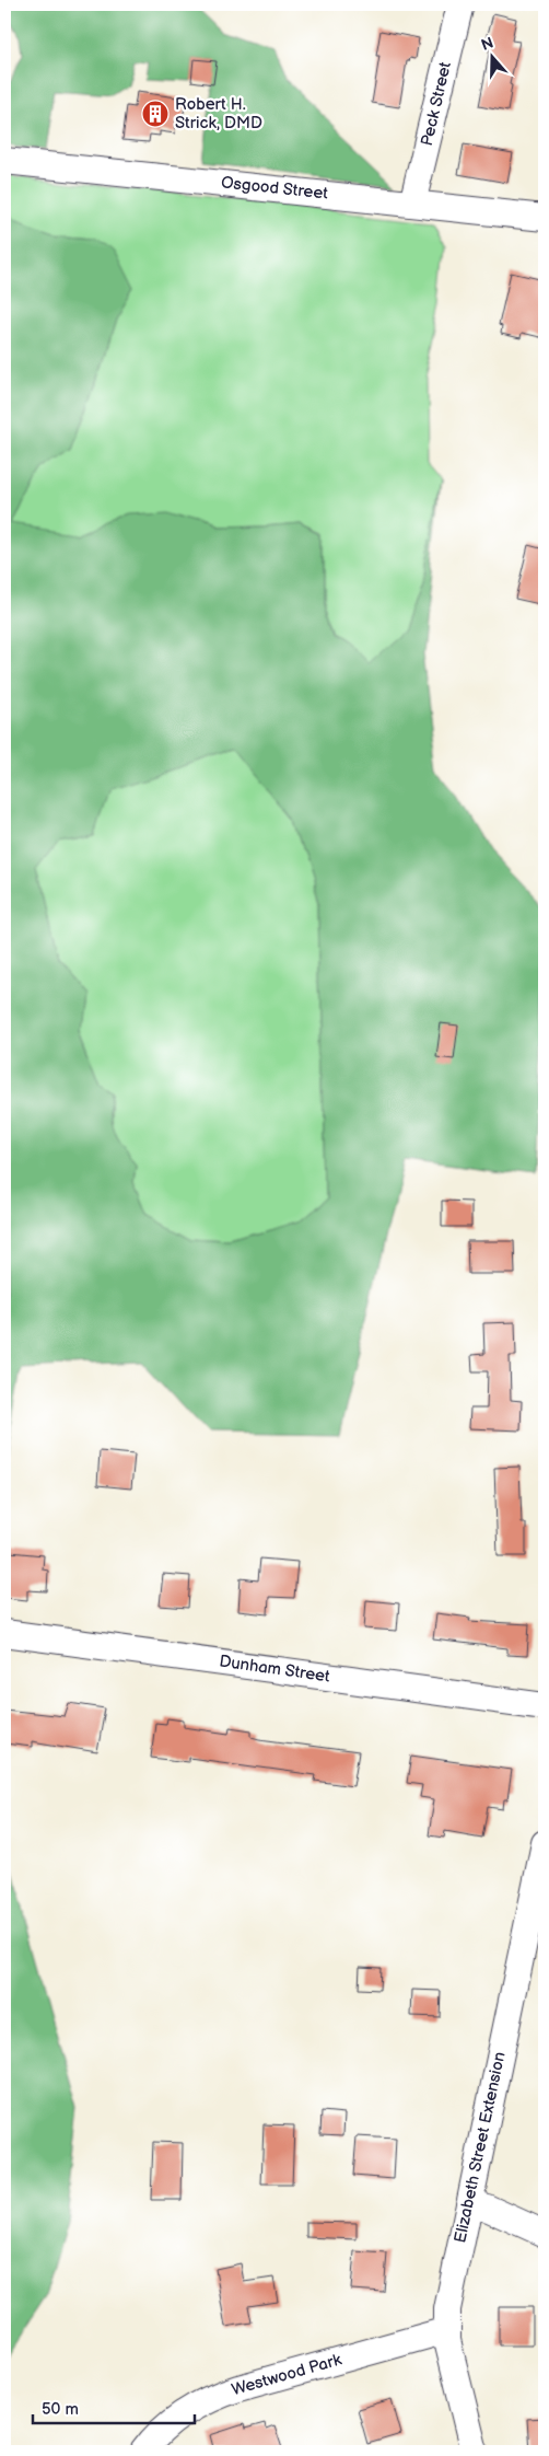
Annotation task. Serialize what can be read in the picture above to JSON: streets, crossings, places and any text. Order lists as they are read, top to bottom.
{
  "streets": {
    "street": [
      "Peck Street",
      "Osgood Street",
      "Dunham Street",
      "Elizabeth Street Extension",
      "Westwood Park"
    ]
  },
  "crossings": [
    ["Peck Street", "Osgood Street"],
    ["Elizabeth Street Extension", "Westwood Park"]
  ],
  "places": {
    "building": ["Robert H. Strick, DMD"]
  },
  "scale_bar": "50 m",
  "north": "top"
}
